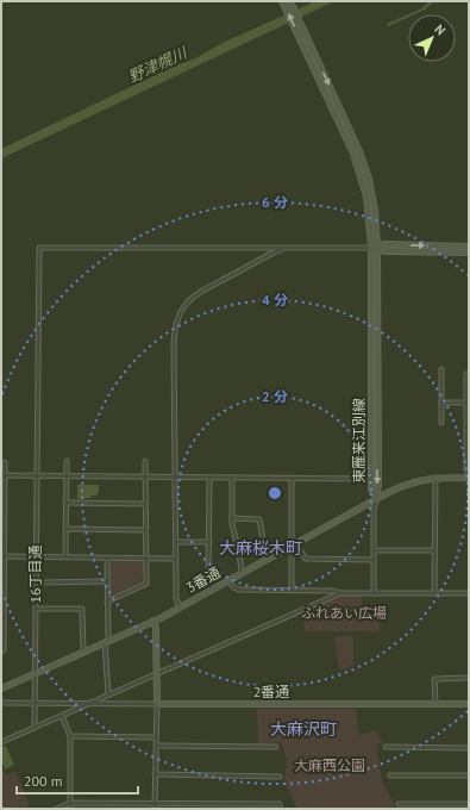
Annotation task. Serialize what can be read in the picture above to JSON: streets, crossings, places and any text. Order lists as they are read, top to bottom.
{
  "streets": {
    "main road": ["東雁来江別線", "3番通", "2番通"],
    "street": ["16丁目通"]
  },
  "crossings": [
    ["東雁来江別線", "3番通"],
    ["16丁目通", "3番通"]
  ],
  "districts": ["大麻桜木町", "大麻沢町"],
  "water": ["野津幌川"],
  "parks": ["ふれあい広場", "大麻西公園"],
  "scale_bar": "200 m",
  "north": "top right",
  "rings": ["6 分", "4 分", "2 分"]
}
